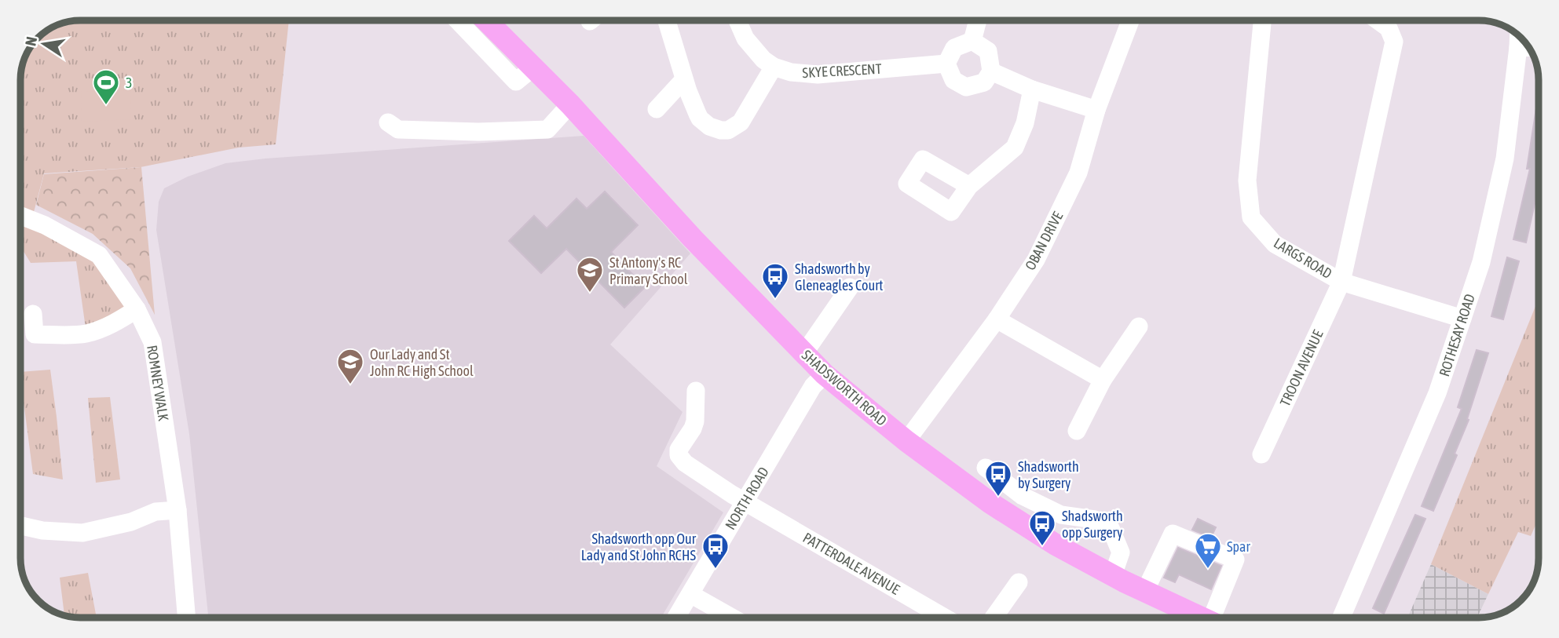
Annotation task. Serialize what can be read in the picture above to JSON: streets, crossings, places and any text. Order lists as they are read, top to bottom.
{
  "streets": {
    "main road": ["SHADSWORTH ROAD"],
    "street": [
      "SKYE CRESCENT",
      "OBAN DRIVE",
      "LARGS ROAD",
      "ROTHESAY ROAD",
      "TROON AVENUE",
      "ROMNEY WALK",
      "NORTH ROAD",
      "PATTERDALE AVENUE"
    ]
  },
  "crossings": [
    ["OBAN DRIVE", "SHADSWORTH ROAD"],
    ["LARGS ROAD", "ROTHESAY ROAD"],
    ["LARGS ROAD", "TROON AVENUE"],
    ["SHADSWORTH ROAD", "NORTH ROAD"],
    ["NORTH ROAD", "PATTERDALE AVENUE"]
  ],
  "places": {
    "sports": ["3"],
    "school or university": ["St Antony's RC Primary School", "Our Lady and St John RC High School"],
    "bus stop": [
      "Shadsworth by Gleneagles Court",
      "Shadsworth by Surgery",
      "Shadsworth opp Surgery",
      "Shadsworth opp Our Lady and St John RCHS"
    ],
    "supermarket": ["Spar"]
  },
  "north": "left"
}
